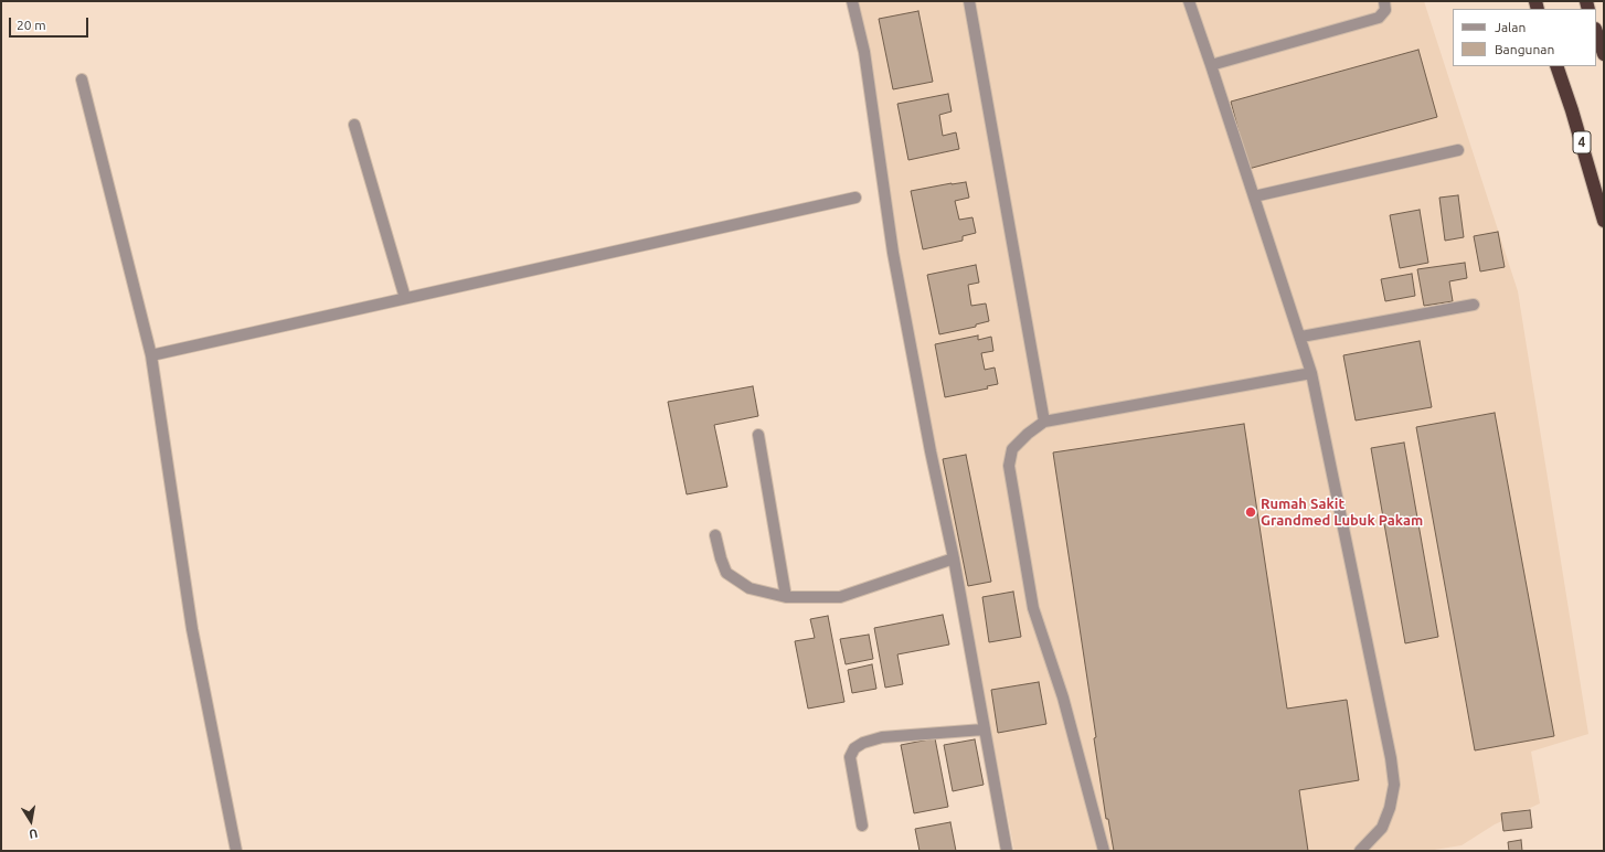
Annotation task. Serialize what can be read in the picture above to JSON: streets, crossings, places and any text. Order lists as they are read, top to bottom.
{
  "streets": {
    "highway": ["4"]
  },
  "places": ["Rumah Sakit Grandmed Lubuk Pakam"],
  "legend": ["Jalan", "Bangunan"],
  "scale_bar": "20 m",
  "north": "bottom"
}
